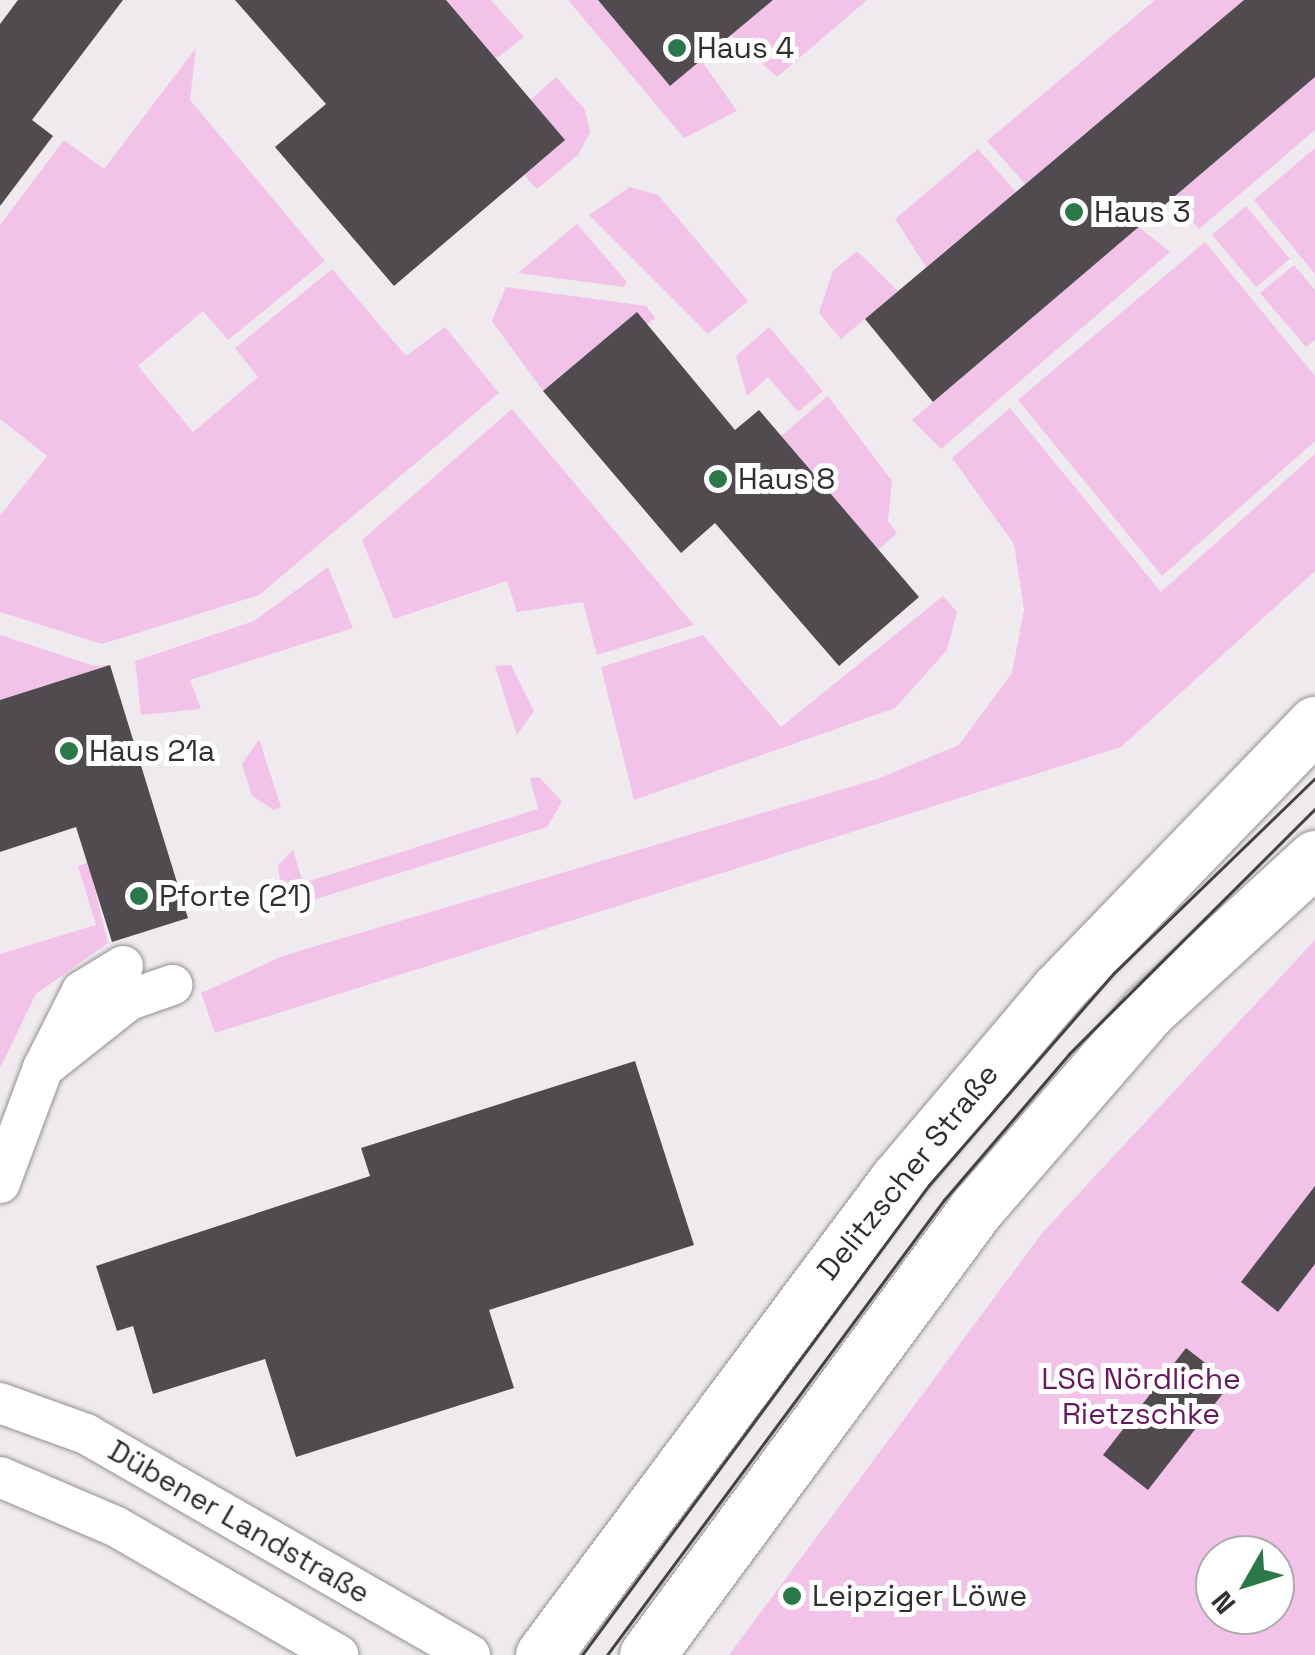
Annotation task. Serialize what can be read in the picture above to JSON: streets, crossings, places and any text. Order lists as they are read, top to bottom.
{
  "streets": {
    "main road": ["Delitzscher Straße"],
    "street": ["Dübener Landstraße"]
  },
  "parks": ["LSG Nördliche Rietzschke"],
  "places": [
    "Haus 4",
    "Haus 3",
    "Haus 8",
    "Haus 21a",
    "Pforte (21)",
    "Leipziger Löwe"
  ],
  "north": "bottom left"
}
